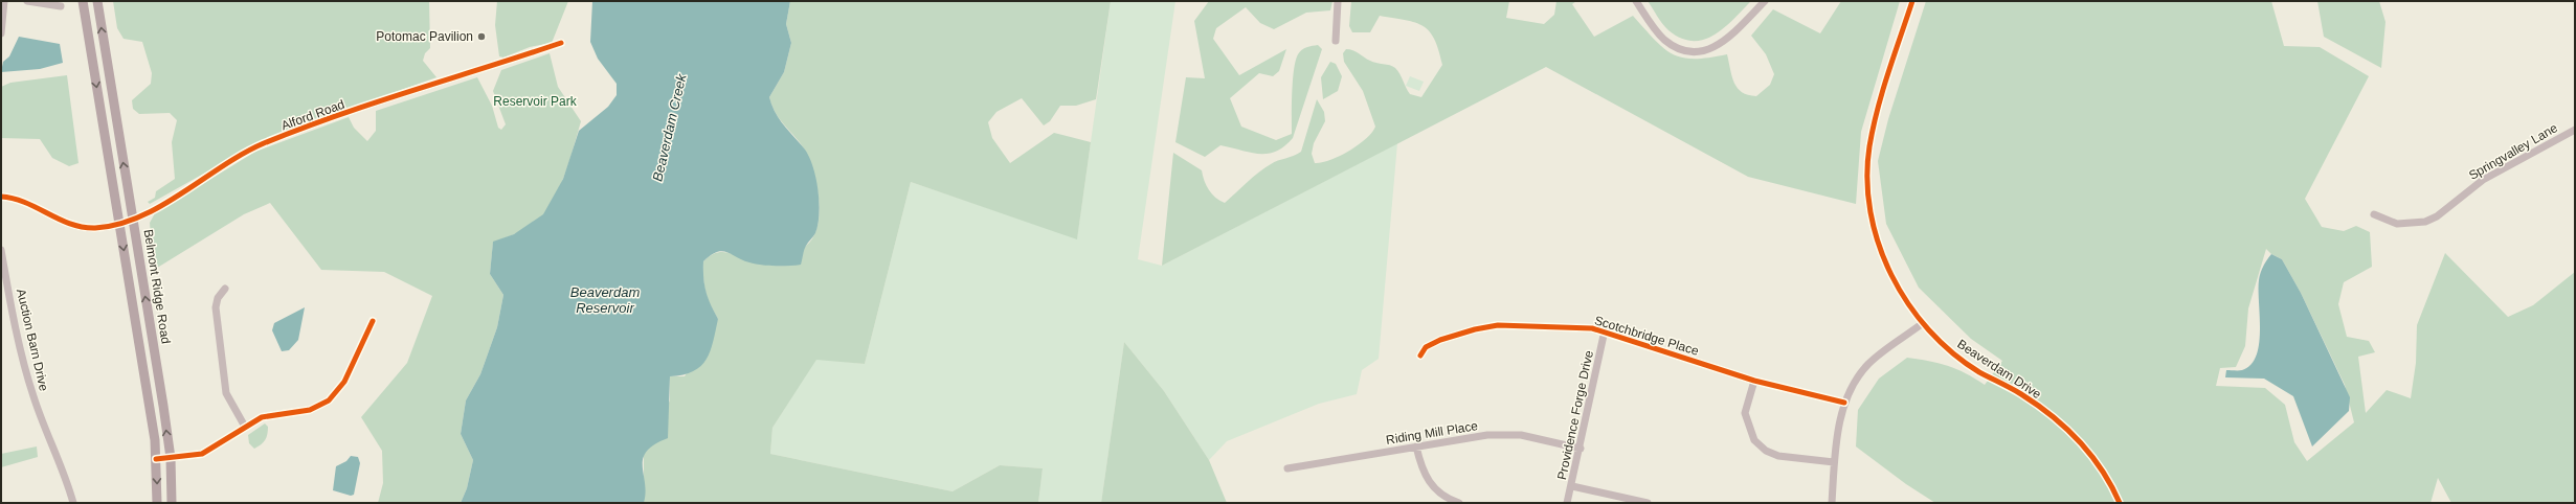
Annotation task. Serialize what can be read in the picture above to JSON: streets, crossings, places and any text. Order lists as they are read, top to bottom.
{
  "streets": {
    "main road": ["Belmont Ridge Road"],
    "street": [
      "Alford Road",
      "Springvalley Lane",
      "Scotchbridge Place",
      "Auction Barn Drive",
      "Beaverdam Drive",
      "Providence Forge Drive",
      "Riding Mill Place"
    ]
  },
  "crossings": [
    ["Alford Road", "Belmont Ridge Road"],
    ["Scotchbridge Place", "Providence Forge Drive"],
    ["Providence Forge Drive", "Riding Mill Place"]
  ],
  "water": ["Beaverdam Creek", "Beaverdam Reservoir"],
  "parks": ["Reservoir Park"],
  "places": ["Potomac Pavilion"]
}
